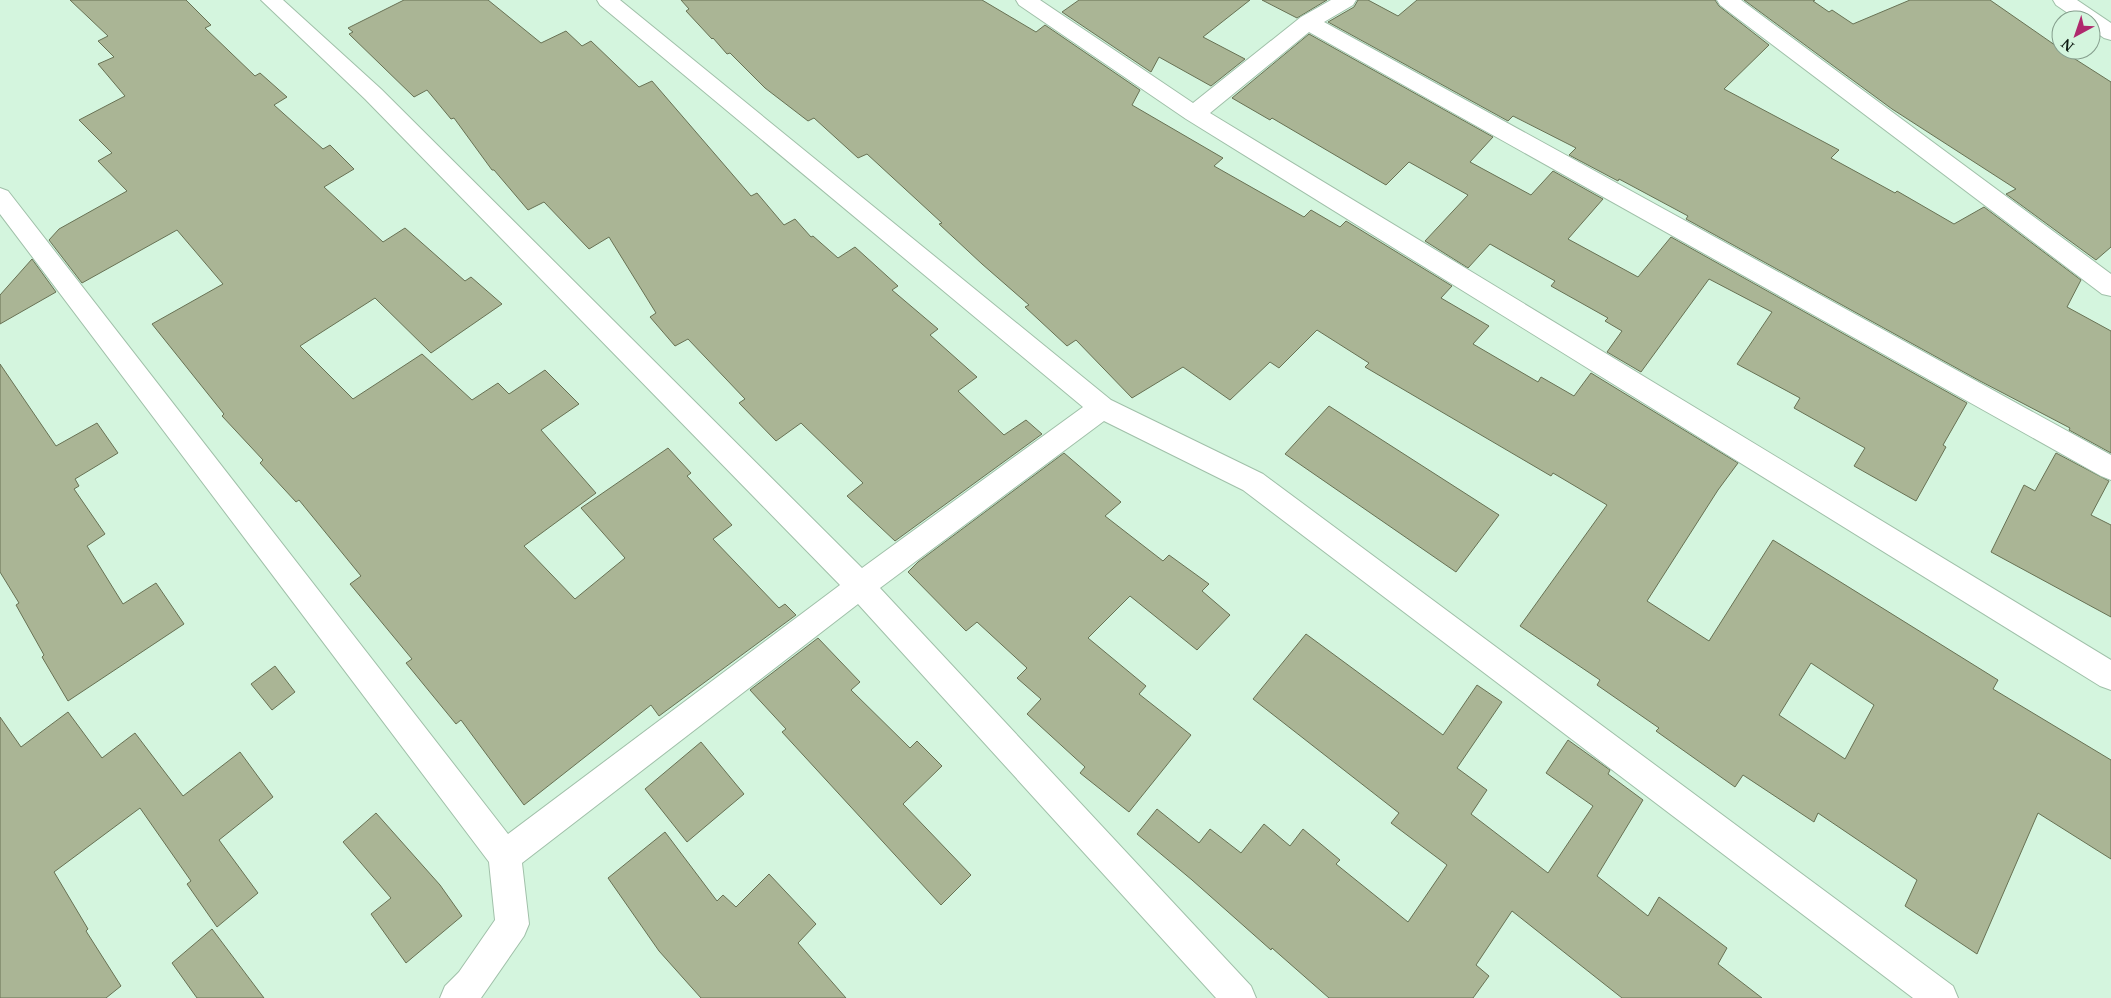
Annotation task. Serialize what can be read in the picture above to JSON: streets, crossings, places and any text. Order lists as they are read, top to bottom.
{
  "north": "bottom left"
}
